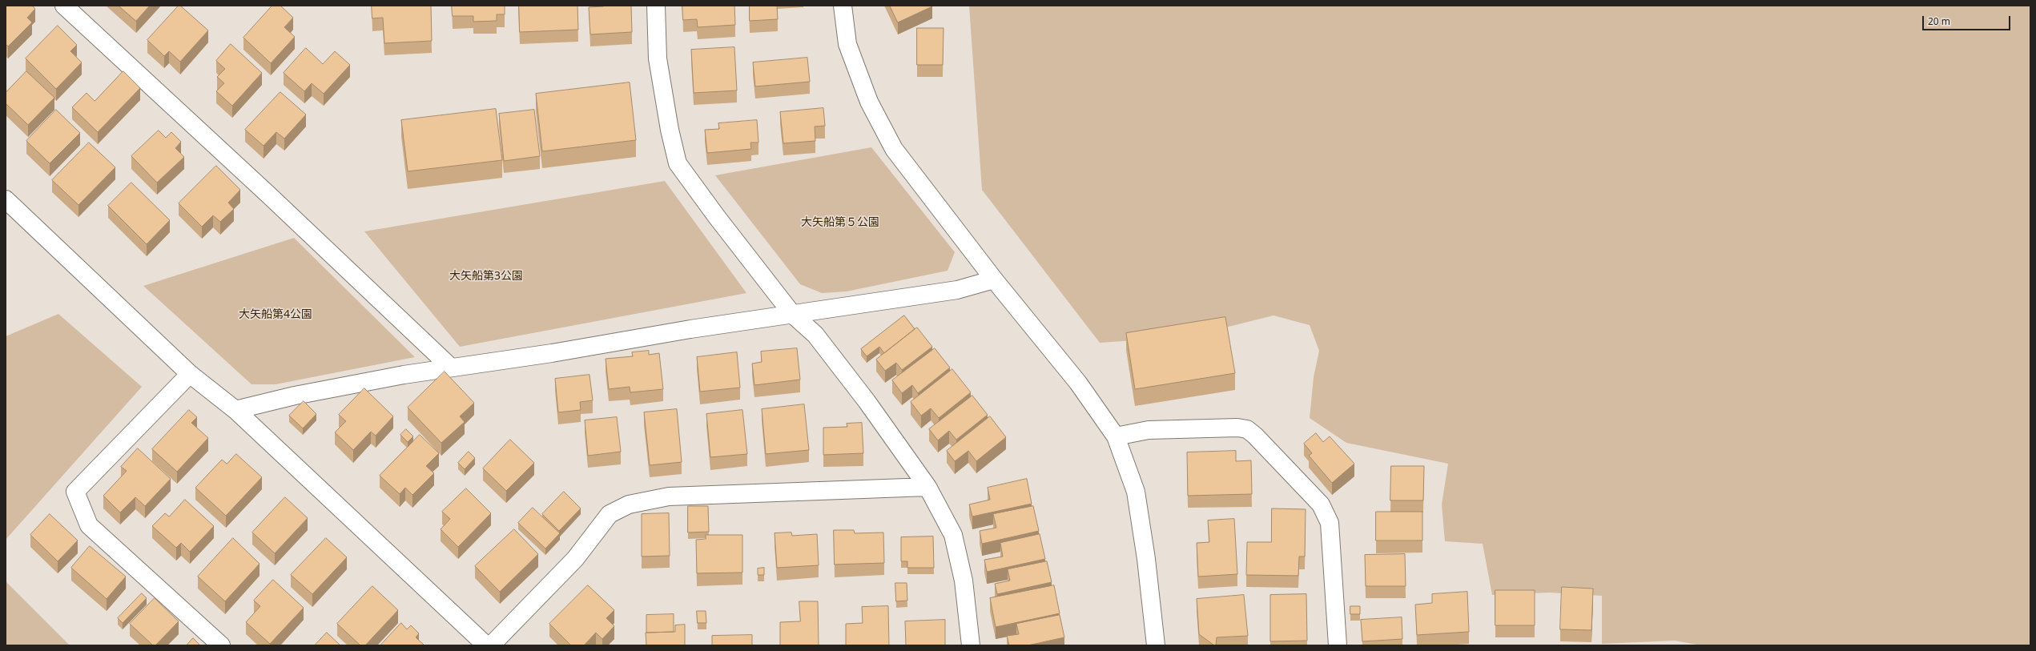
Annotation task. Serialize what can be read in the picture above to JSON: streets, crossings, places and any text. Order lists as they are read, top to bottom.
{
  "parks": ["大矢船第５公園", "大矢船第3公園", "大矢船第4公園"],
  "scale_bar": "20 m"
}
